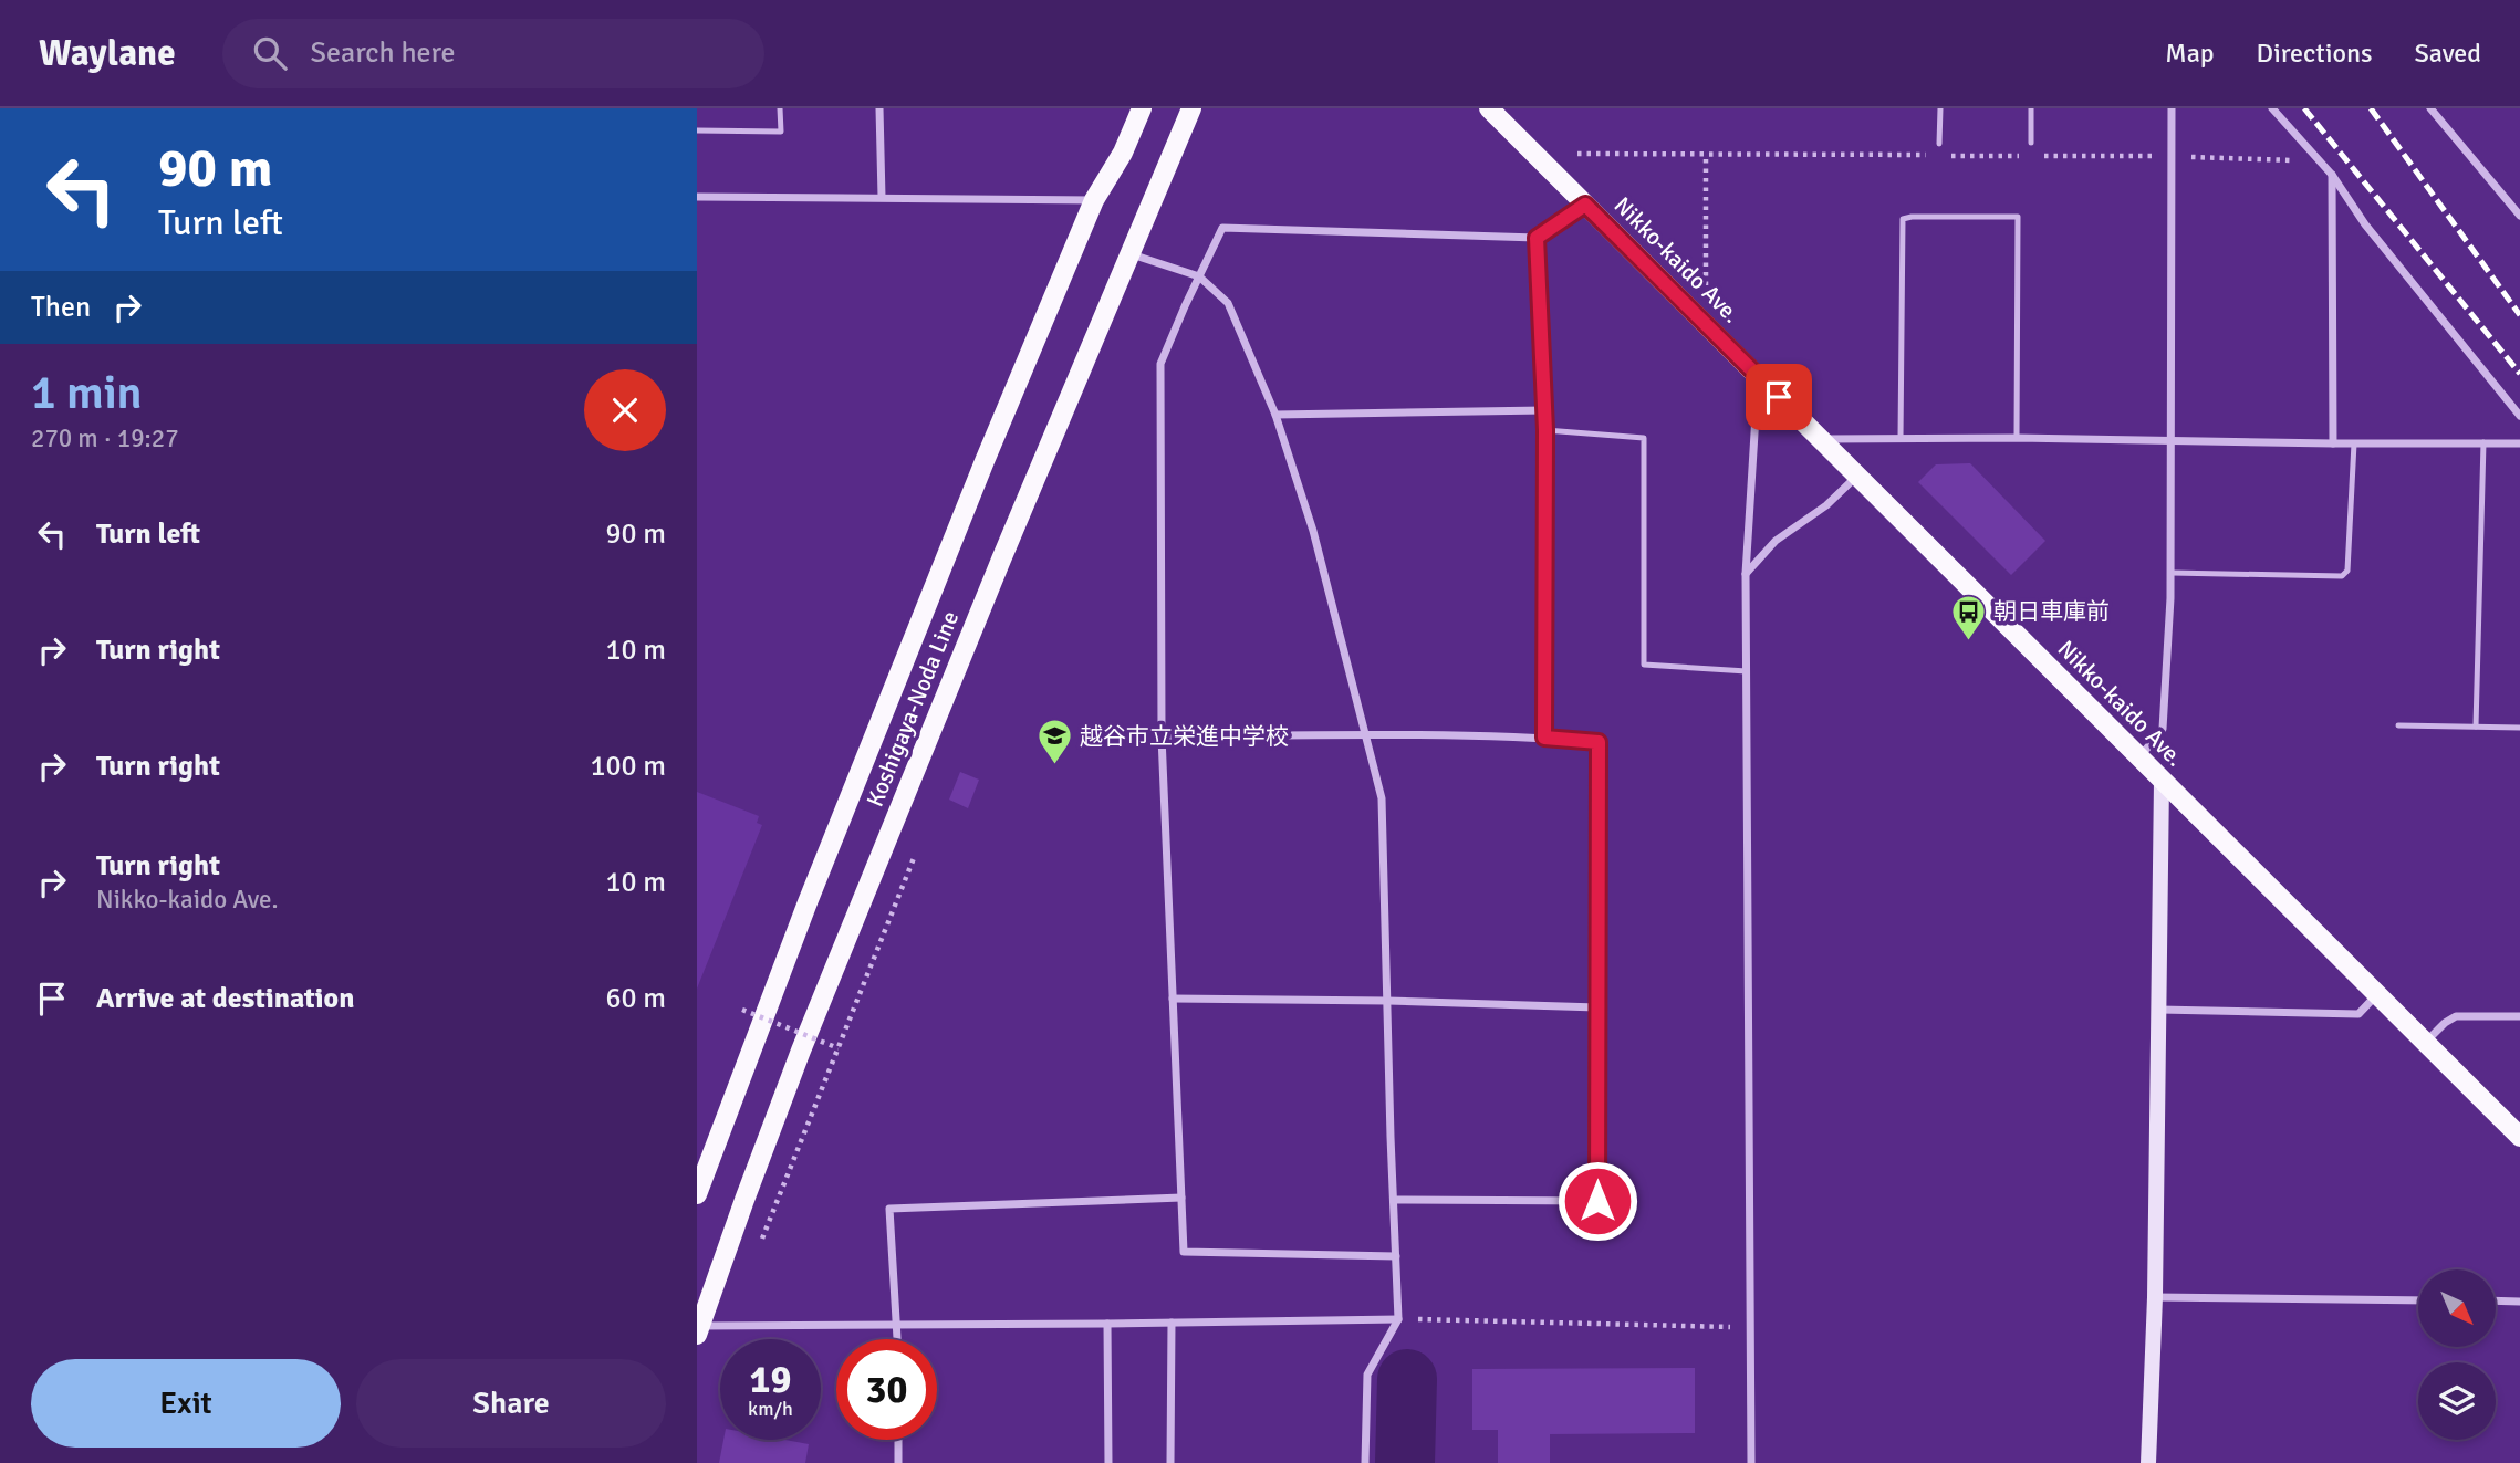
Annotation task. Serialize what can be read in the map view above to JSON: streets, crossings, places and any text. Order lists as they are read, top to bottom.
{
  "streets": {
    "main road": ["Nikko-kaido Ave.", "Koshigaya-Noda Line"]
  },
  "places": {
    "bus stop": ["朝日車庫前"],
    "school or university": ["越谷市立栄進中学校"]
  },
  "north": "bottom right",
  "page": {
    "header": "Waylane",
    "search": "Search here",
    "nav": ["Map", "Directions", "Saved"],
    "turn": ["90 m", "Turn left"],
    "then": "Then",
    "heading": ["1 min", "270 m · 19:27"],
    "list": [
      {
        "name": "Turn left",
        "value": "90 m"
      },
      {
        "name": "Turn right",
        "value": "10 m"
      },
      {
        "name": "Turn right",
        "value": "100 m"
      },
      {
        "name": "Turn right",
        "note": "Nikko-kaido Ave.",
        "value": "10 m"
      },
      {
        "name": "Arrive at destination",
        "value": "60 m"
      }
    ],
    "speed": "19 km/h",
    "limit": "30",
    "buttons": ["Exit", "Share"]
  }
}
